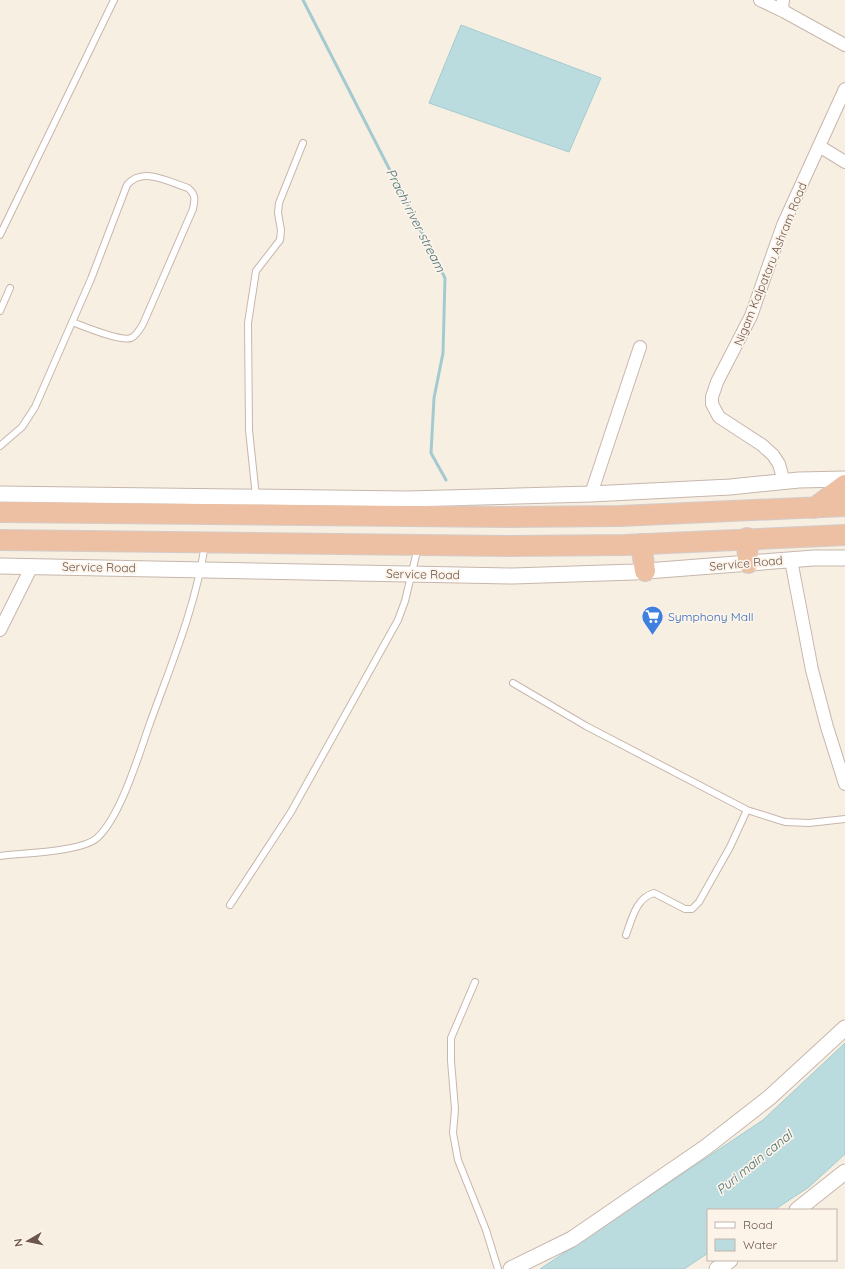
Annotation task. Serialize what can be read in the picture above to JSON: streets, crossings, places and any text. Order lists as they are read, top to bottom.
{
  "streets": {
    "street": ["Nigam Kalpataru Ashram Road", "Service Road"]
  },
  "water": ["Prachi river stream", "Puri main canal"],
  "places": {
    "supermarket": ["Symphony Mall"]
  },
  "legend": ["Road", "Water"],
  "north": "left"
}
